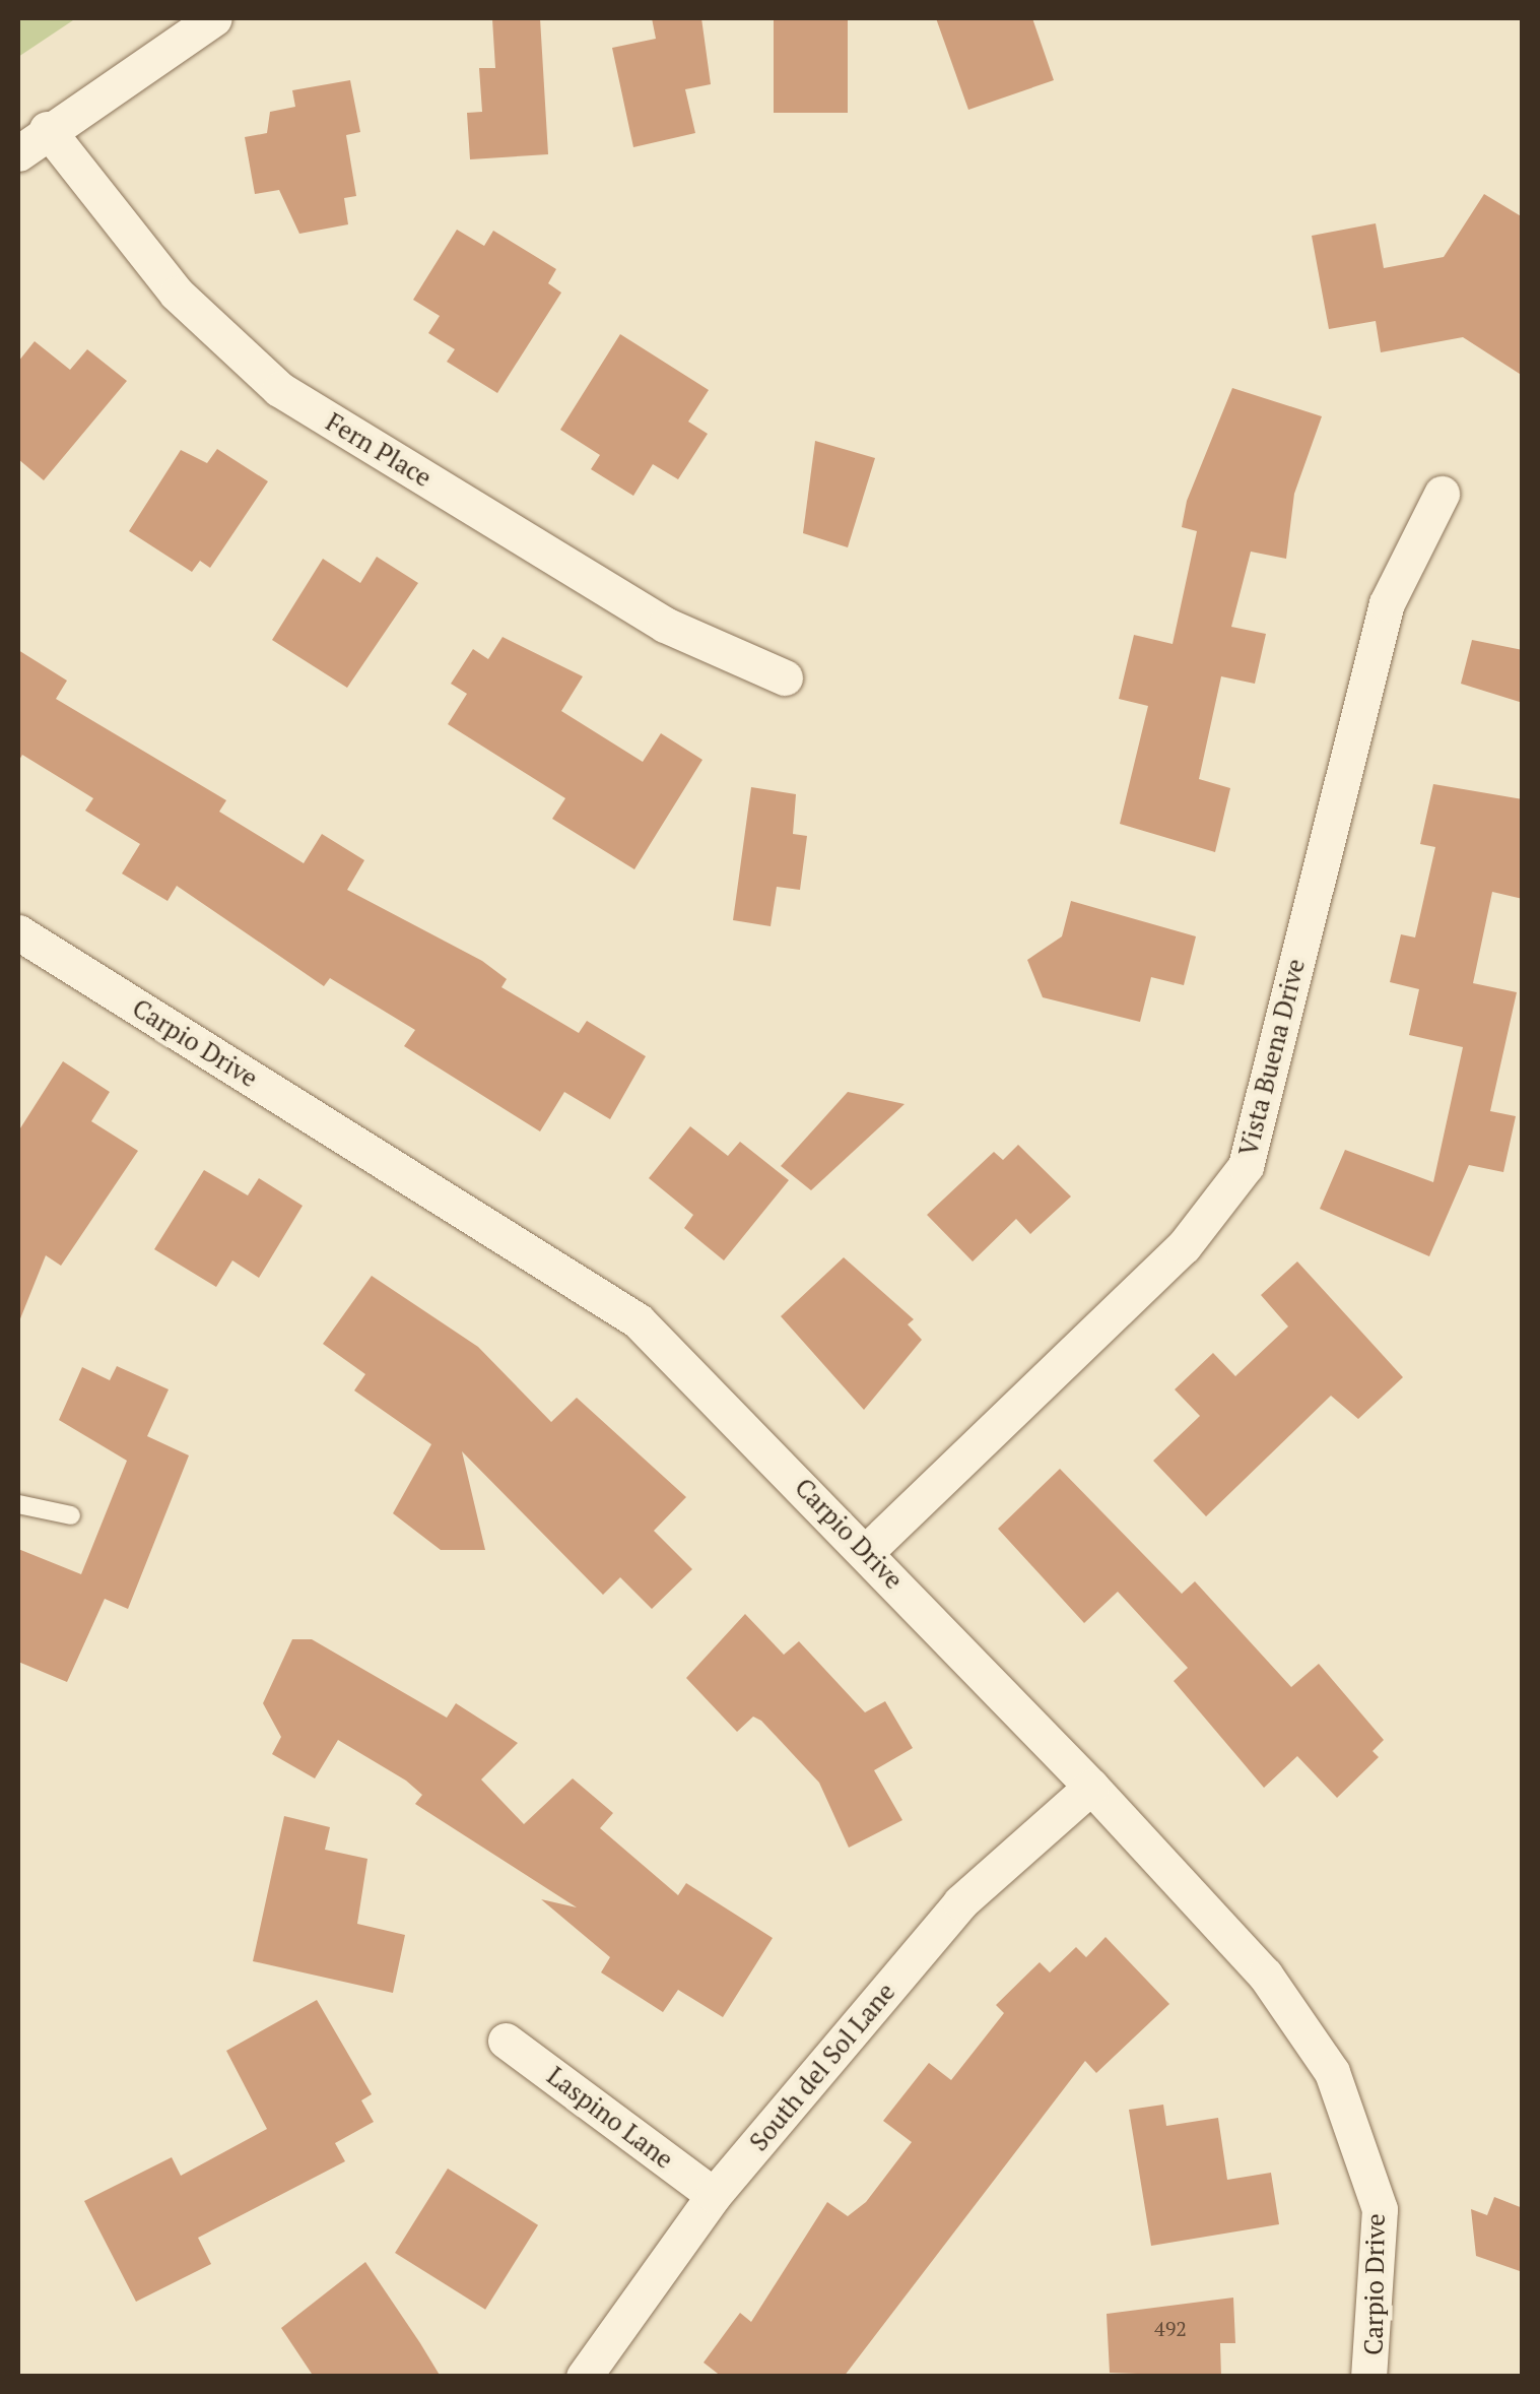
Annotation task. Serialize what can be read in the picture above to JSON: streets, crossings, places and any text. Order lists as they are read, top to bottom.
{
  "streets": {
    "street": [
      "Fern Place",
      "Carpio Drive",
      "Vista Buena Drive",
      "South del Sol Lane",
      "Laspino Lane"
    ]
  },
  "crossings": [
    ["Carpio Drive", "Vista Buena Drive"],
    ["Carpio Drive", "South del Sol Lane"],
    ["South del Sol Lane", "Laspino Lane"]
  ],
  "house_numbers": ["492"]
}
